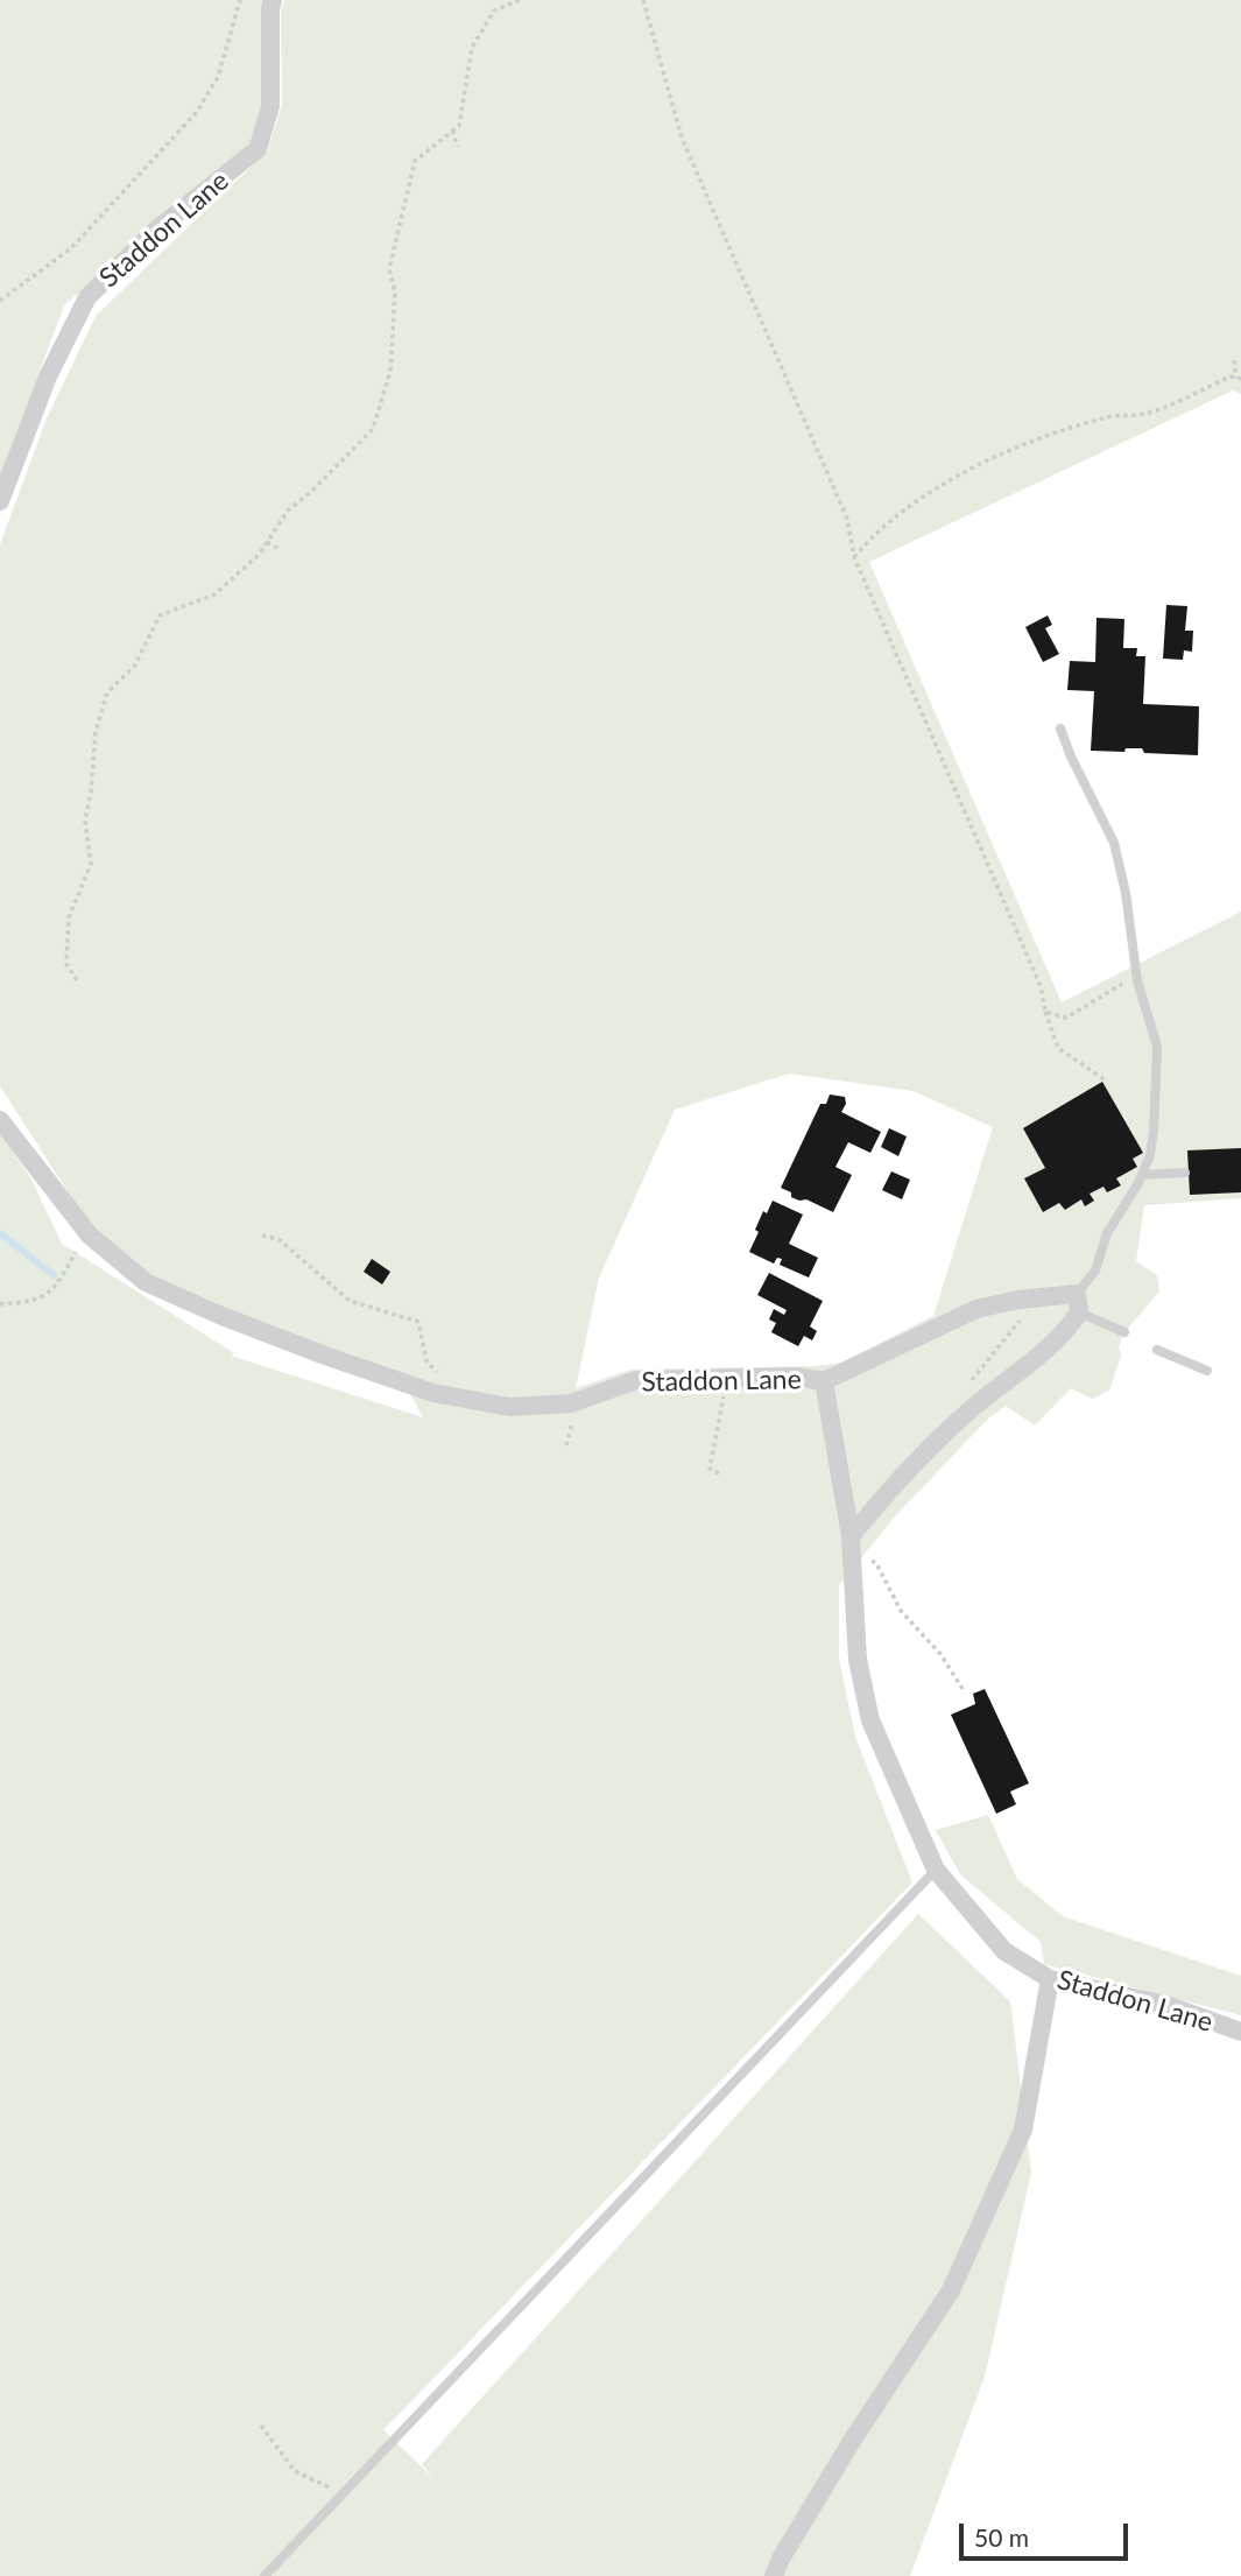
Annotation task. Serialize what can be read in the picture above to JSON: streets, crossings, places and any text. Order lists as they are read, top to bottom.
{
  "streets": {
    "street": ["Staddon Lane"]
  },
  "scale_bar": "50 m"
}
